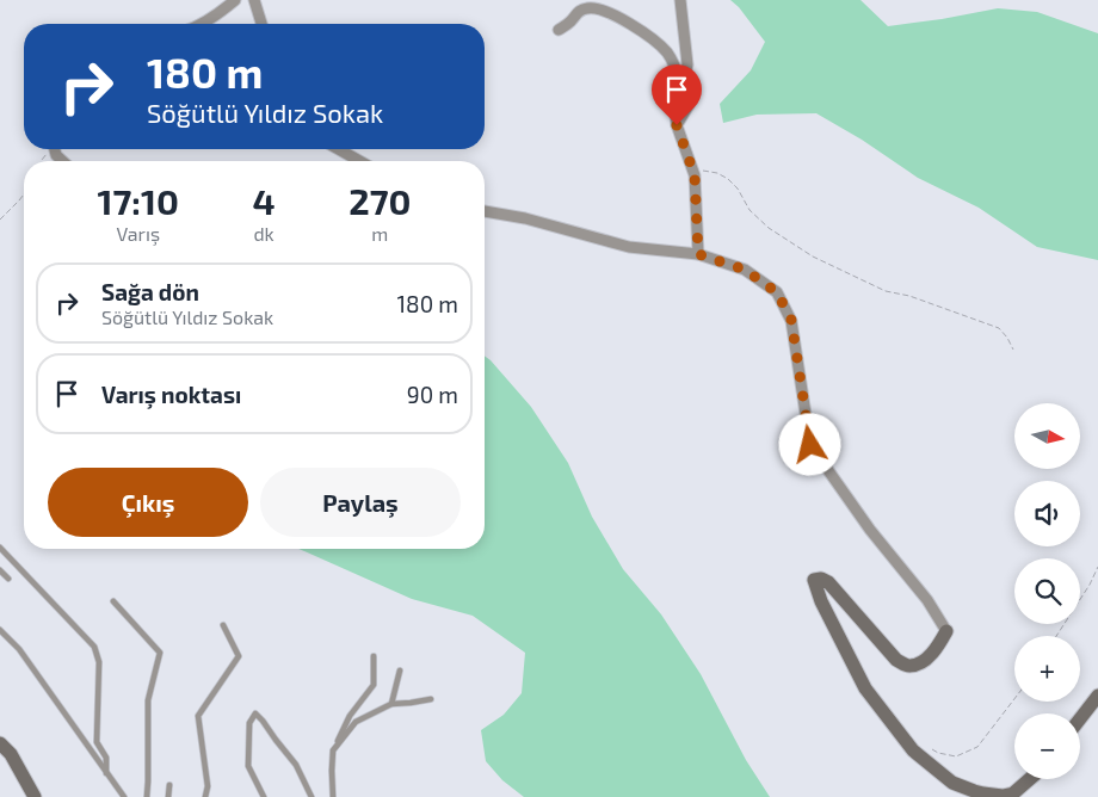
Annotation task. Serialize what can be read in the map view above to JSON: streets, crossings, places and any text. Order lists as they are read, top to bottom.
{
  "north": "right",
  "page": {
    "turn": ["180 m", "Söğütlü Yıldız Sokak"],
    "eta": [
      "17:10",
      "Varış",
      "4",
      "dk",
      "270",
      "m"
    ],
    "list": [
      {
        "name": "Sağa dön",
        "note": "Söğütlü Yıldız Sokak",
        "value": "180 m"
      },
      {
        "name": "Varış noktası",
        "value": "90 m"
      }
    ],
    "map_buttons": ["+", "−"],
    "buttons": ["Çıkış", "Paylaş"]
  }
}
